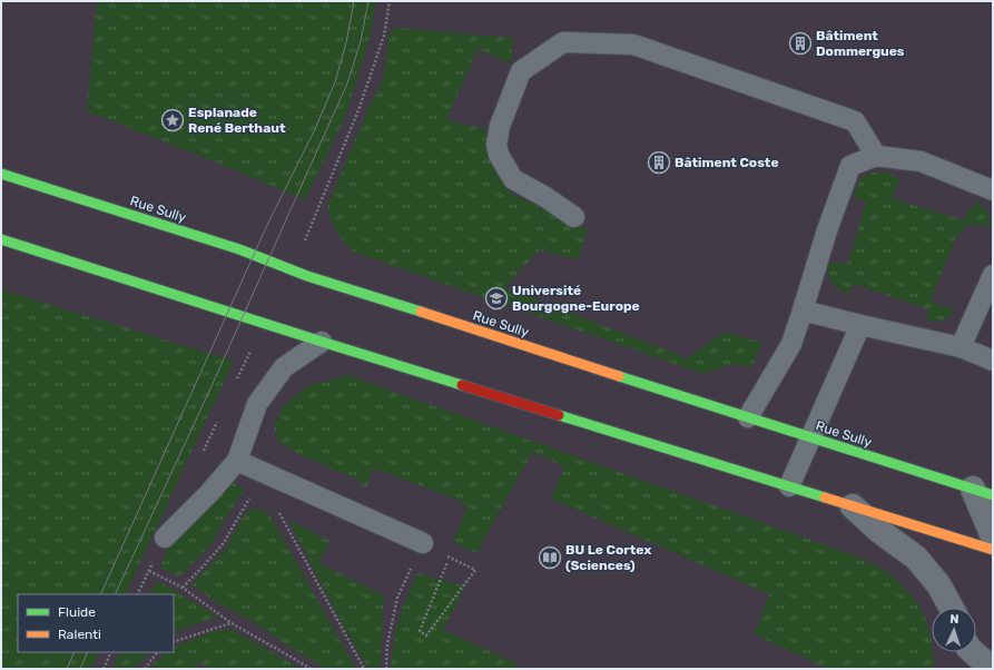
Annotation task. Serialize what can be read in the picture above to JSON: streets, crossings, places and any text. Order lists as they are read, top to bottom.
{
  "streets": {
    "main road": ["Rue Sully"]
  },
  "places": {
    "building": ["Bâtiment Dommergues", "Bâtiment Coste"],
    "place": ["Esplanade René Berthaut"],
    "school or university": ["Université Bourgogne-Europe"],
    "library": ["BU Le Cortex (Sciences)"]
  },
  "legend": ["Fluide", "Ralenti"],
  "north": "top"
}
